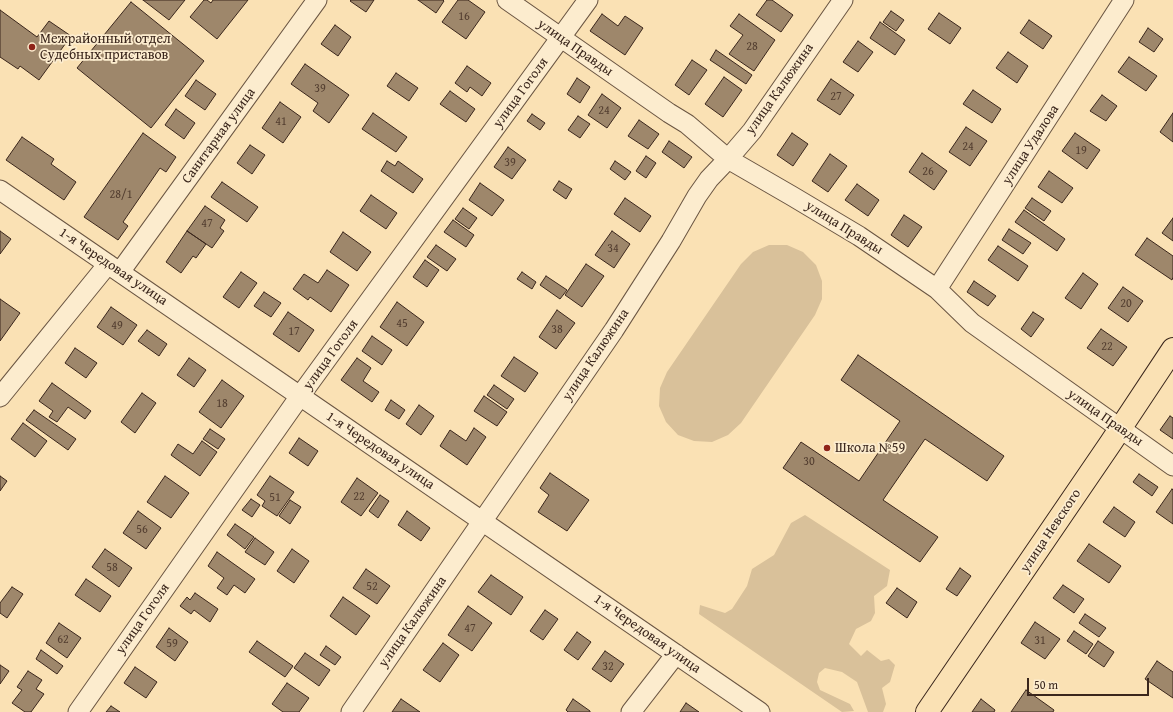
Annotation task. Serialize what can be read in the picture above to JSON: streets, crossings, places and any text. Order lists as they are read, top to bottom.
{
  "streets": {
    "main road": ["улица Невского"],
    "street": [
      "улица Правды",
      "улица Калюжина",
      "улица Гоголя",
      "Санитарная улица",
      "улица Удалова",
      "1-я Чередовая улица"
    ]
  },
  "crossings": [
    ["улица Правды", "улица Калюжина"],
    ["улица Правды", "улица Гоголя"],
    ["улица Правды", "улица Удалова"],
    ["улица Правды", "улица Невского"],
    ["улица Калюжина", "1-я Чередовая улица"],
    ["улица Гоголя", "1-я Чередовая улица"],
    ["Санитарная улица", "1-я Чередовая улица"]
  ],
  "places": ["Межрайонный отдел Судебных приставов", "Школа №59"],
  "house_numbers": [
    "16",
    "28",
    "39",
    "27",
    "24",
    "41",
    "24",
    "19",
    "39",
    "26",
    "28/1",
    "47",
    "34",
    "20",
    "45",
    "49",
    "38",
    "17",
    "22",
    "18",
    "30",
    "22",
    "51",
    "56",
    "58",
    "52",
    "47",
    "62",
    "31",
    "59",
    "32"
  ],
  "scale_bar": "50 m"
}
